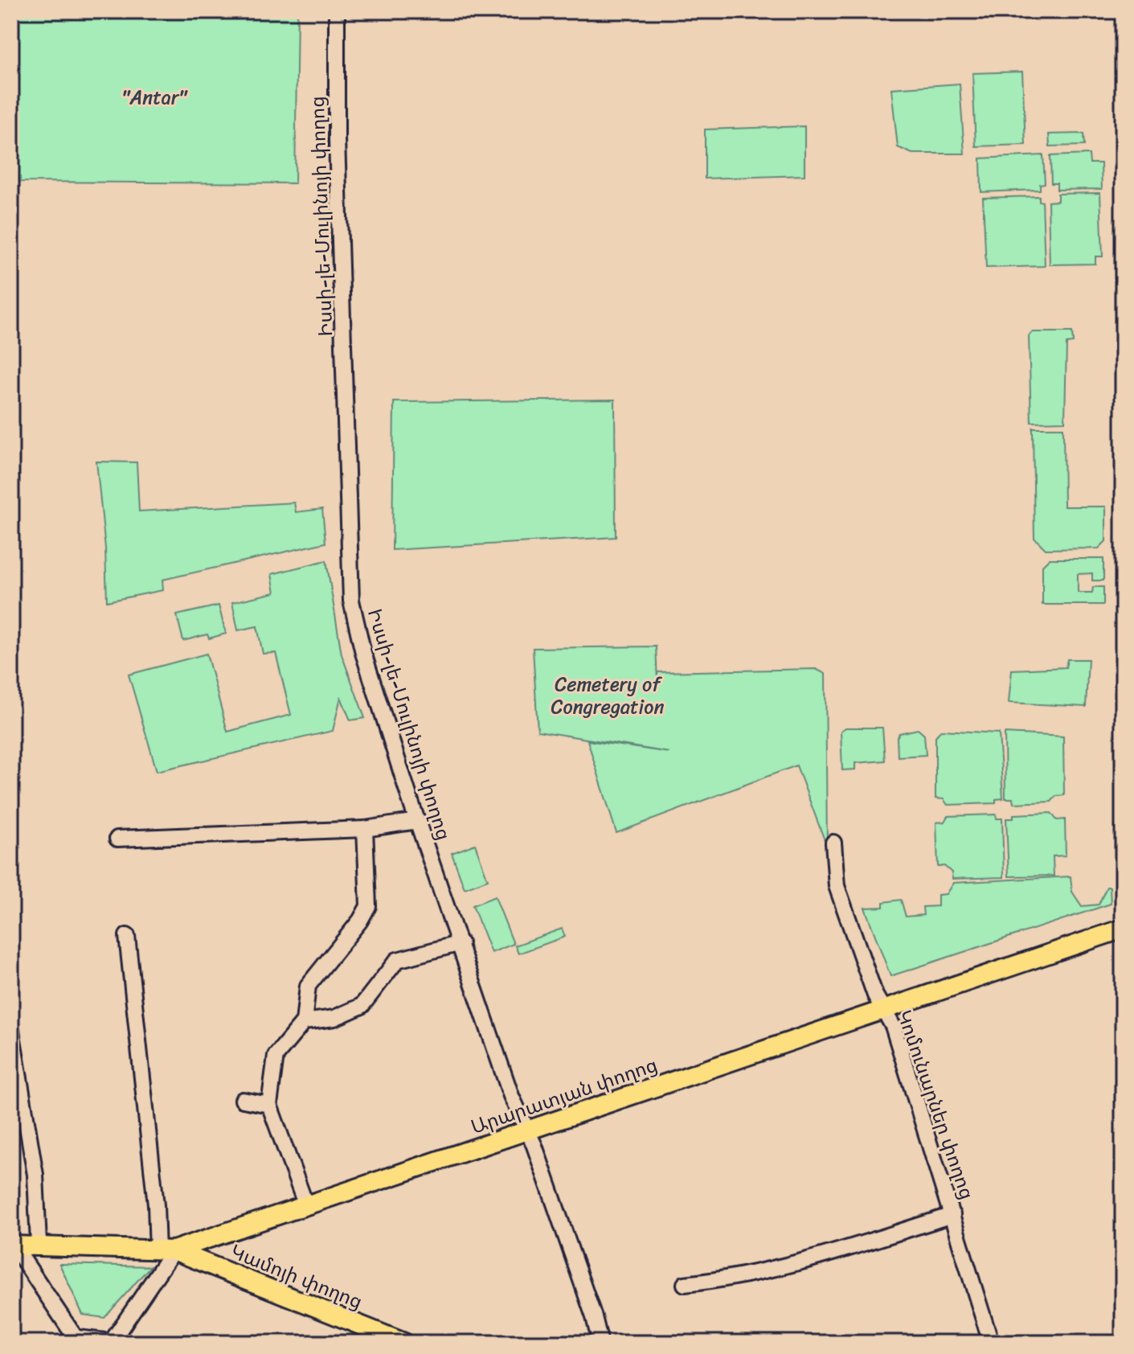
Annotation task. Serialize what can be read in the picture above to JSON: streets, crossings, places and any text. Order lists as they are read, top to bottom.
{
  "streets": {
    "main road": ["Արարատյան փողոց", "Կամոյի փողոց"],
    "street": ["Իսսի-լե-Մուլինոյի փողոց", "Կոմունարներ փողոց"]
  },
  "crossings": [
    ["Իսսի-լե-Մուլինոյի փողոց", "Արարատյան փողոց"],
    ["Արարատյան փողոց", "Կոմունարներ փողոց"],
    ["Արարատյան փողոց", "Կամոյի փողոց"]
  ],
  "parks": ["\"Antar\"", "Cemetery of Congregation"]
}
